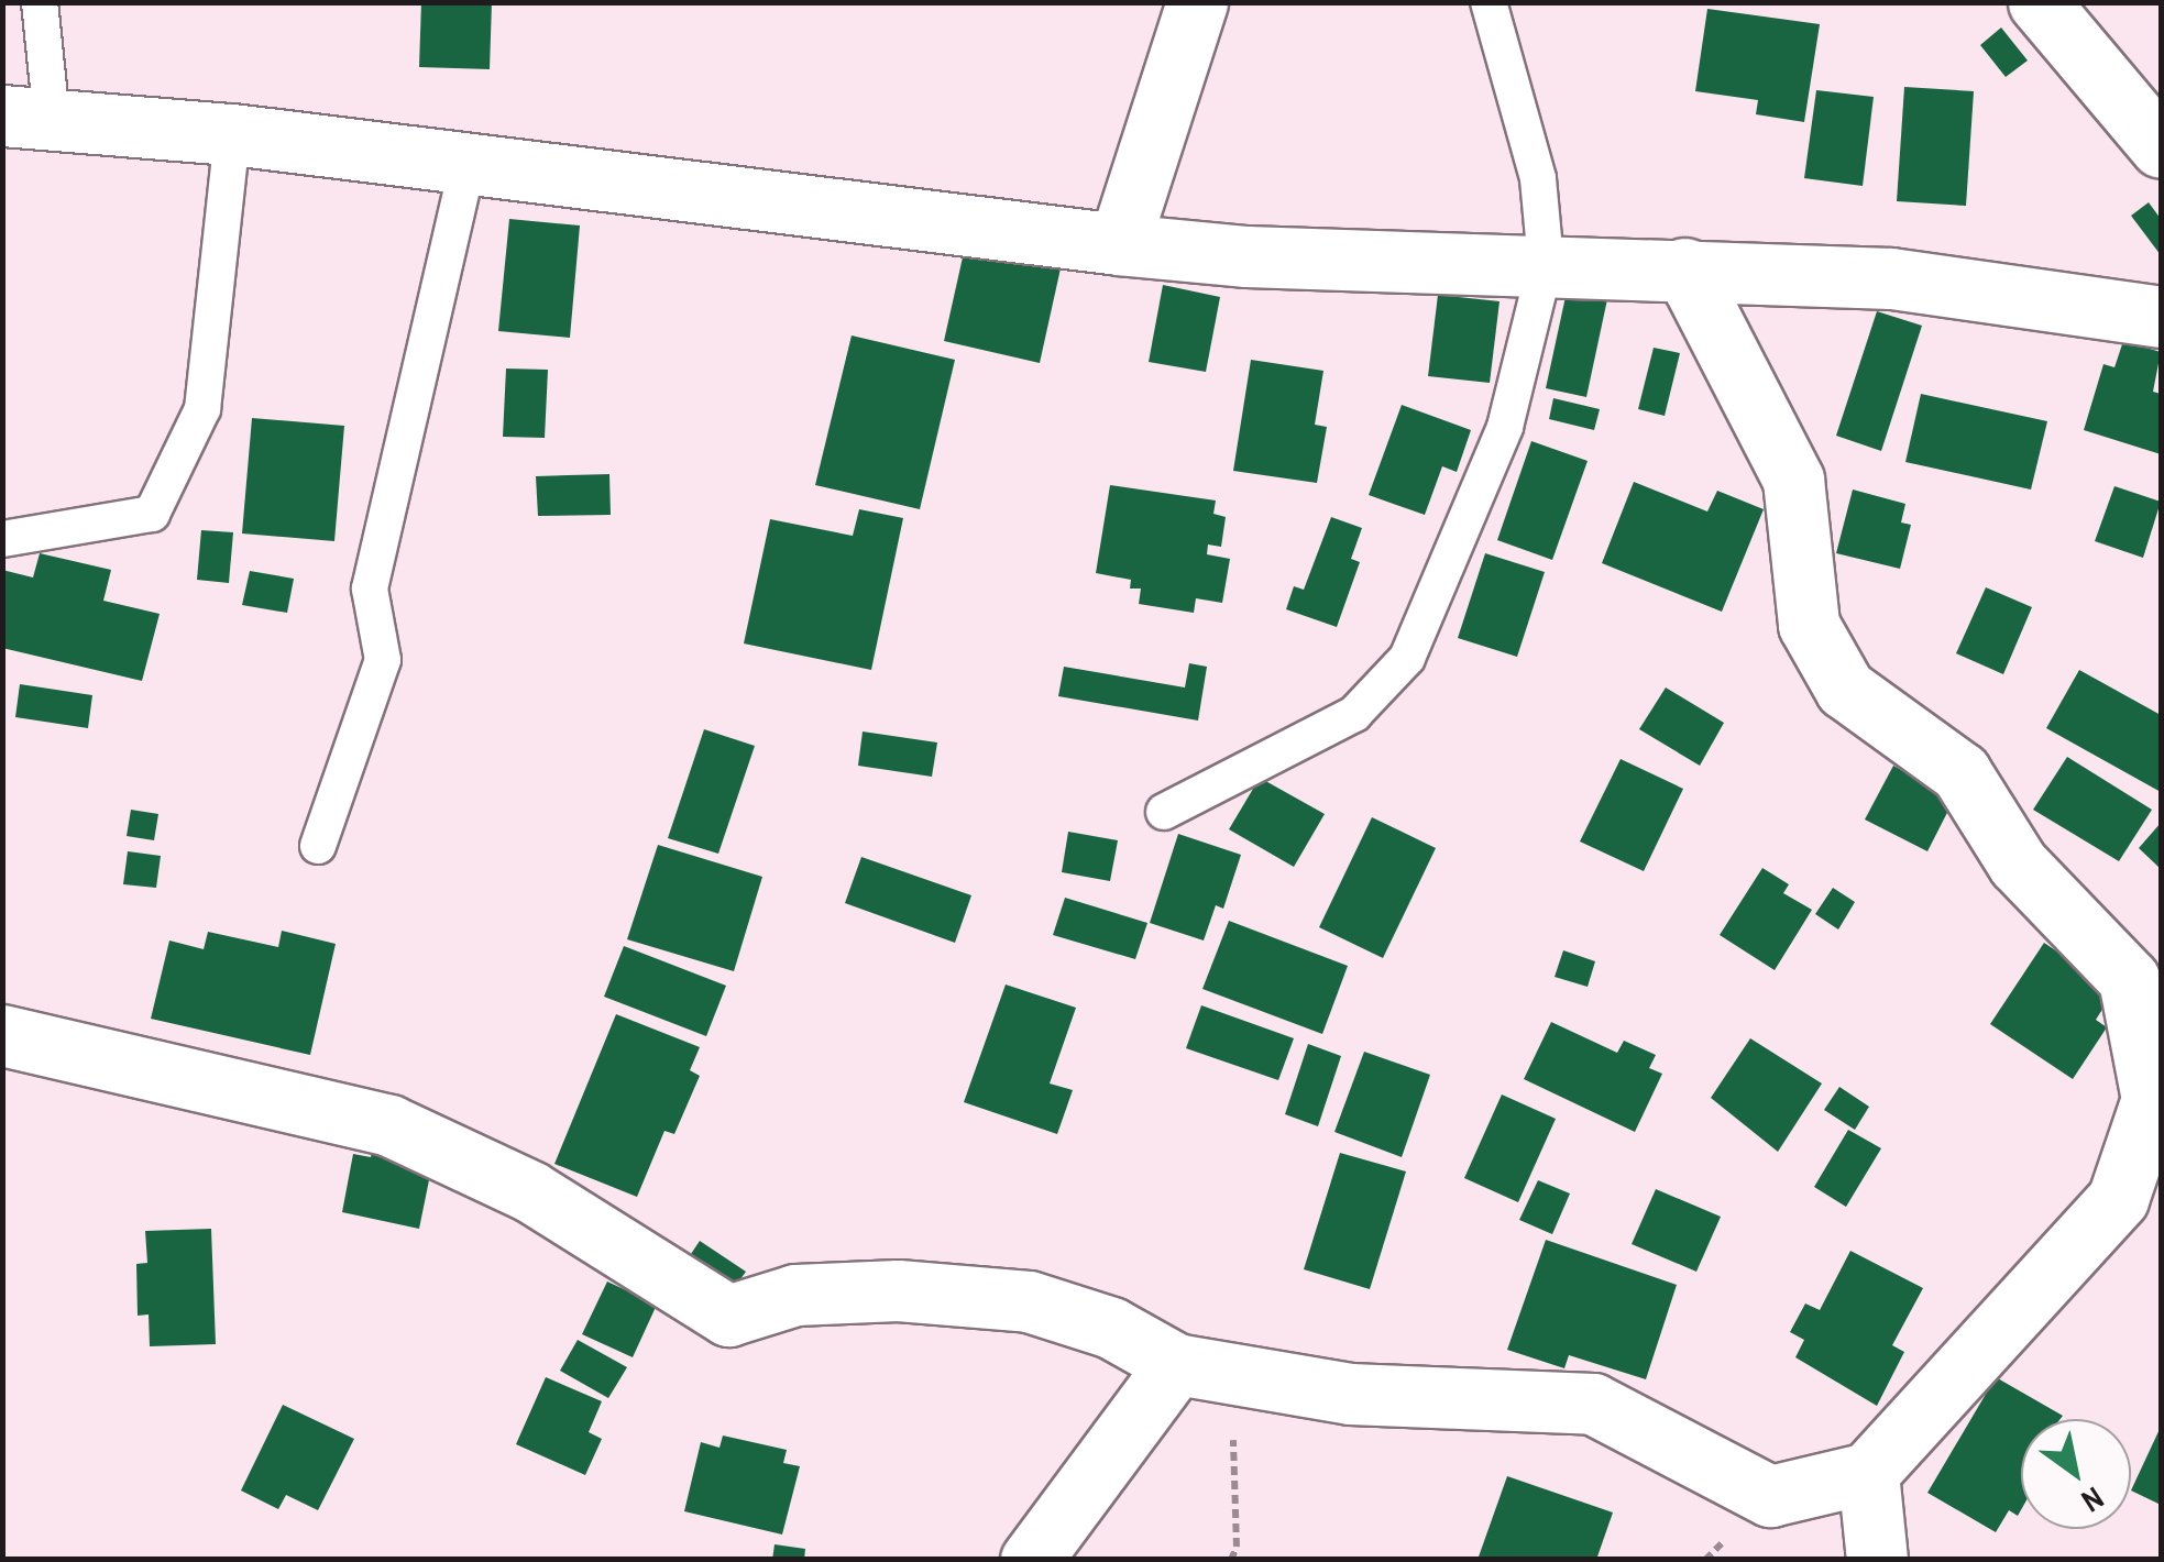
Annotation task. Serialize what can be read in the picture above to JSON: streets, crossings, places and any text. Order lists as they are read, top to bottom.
{
  "north": "bottom right"
}
